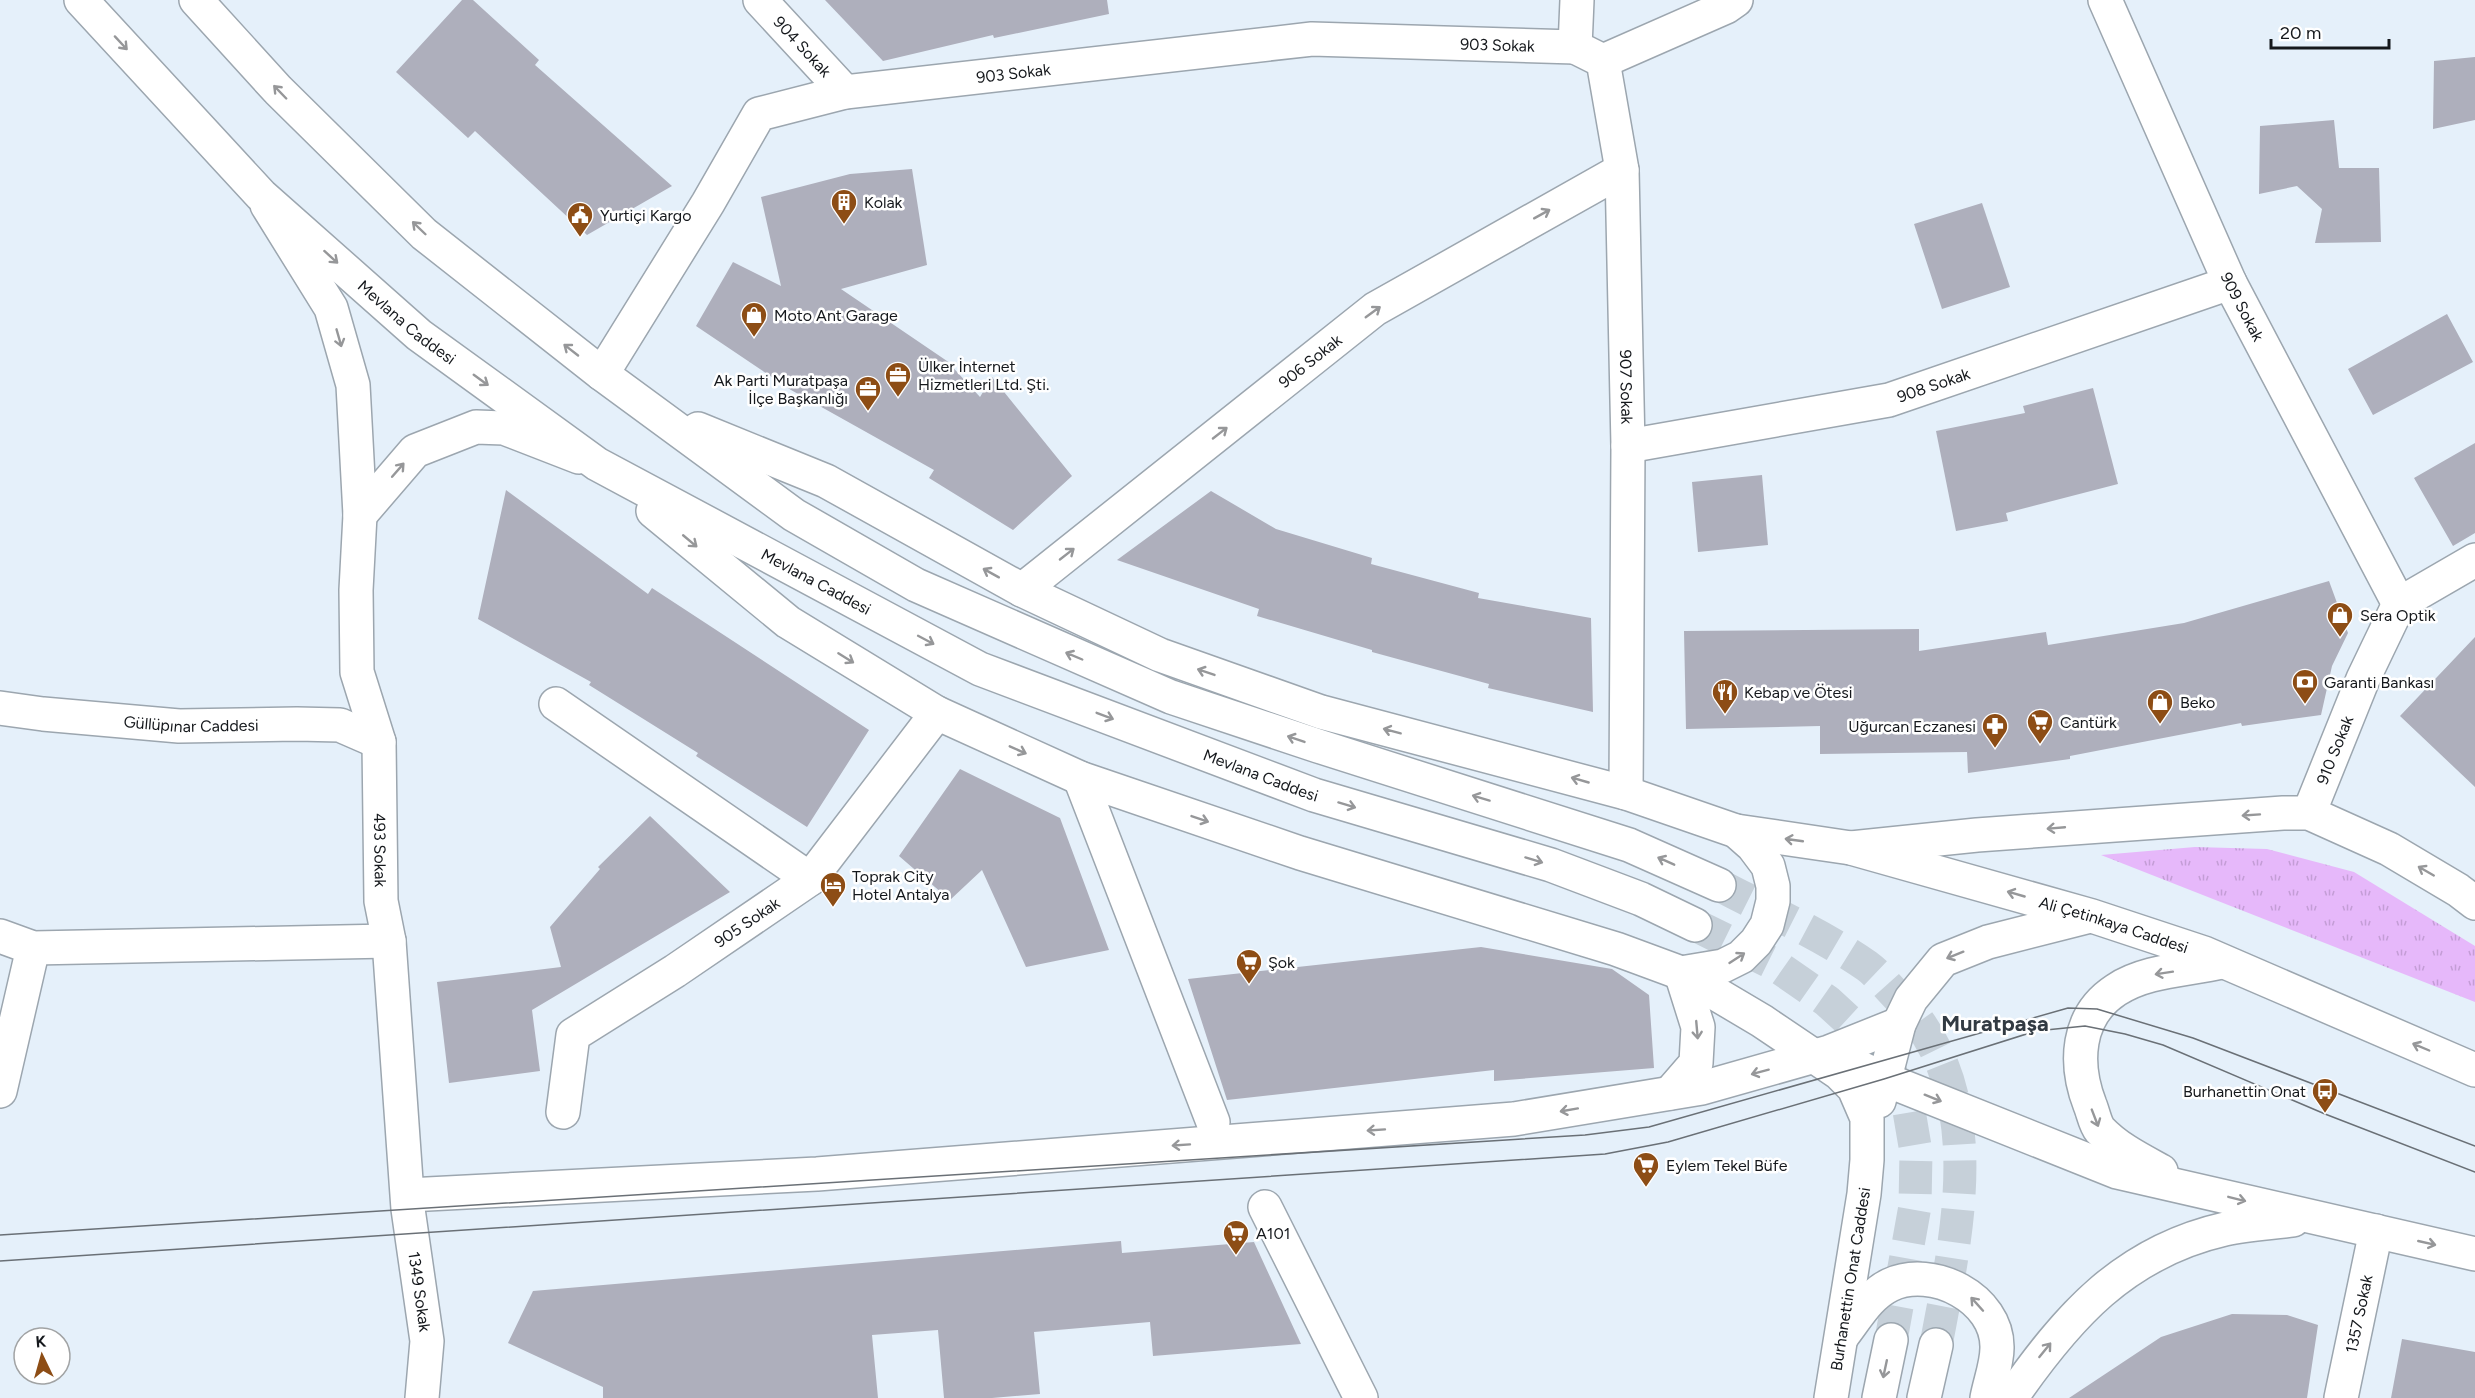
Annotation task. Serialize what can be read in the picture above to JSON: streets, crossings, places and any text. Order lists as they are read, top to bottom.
{
  "streets": {
    "street": [
      "903 Sokak",
      "904 Sokak",
      "909 Sokak",
      "Mevlana Caddesi",
      "906 Sokak",
      "908 Sokak",
      "907 Sokak",
      "Güllüpınar Caddesi",
      "910 Sokak",
      "493 Sokak",
      "905 Sokak",
      "Ali Çetinkaya Caddesi",
      "Burhanettin Onat Caddesi",
      "1349 Sokak",
      "1357 Sokak"
    ]
  },
  "crossings": [
    ["903 Sokak", "904 Sokak"],
    ["903 Sokak", "907 Sokak"],
    ["909 Sokak", "908 Sokak"],
    ["909 Sokak", "910 Sokak"],
    ["Mevlana Caddesi", "493 Sokak"],
    ["906 Sokak", "907 Sokak"],
    ["908 Sokak", "907 Sokak"],
    ["Güllüpınar Caddesi", "493 Sokak"],
    ["493 Sokak", "1349 Sokak"]
  ],
  "one_way": ["906 Sokak"],
  "districts": ["Muratpaşa"],
  "places": {
    "building": ["Kolak"],
    "public building": ["Yurtiçi Kargo"],
    "shop": ["Moto Ant Garage", "Sera Optik", "Beko"],
    "office": ["Ülker İnternet Hizmetleri Ltd. Şti.", "Ak Parti Muratpaşa İlçe Başkanlığı"],
    "bank": ["Garanti Bankası"],
    "restaurant": ["Kebap ve Ötesi"],
    "supermarket": [
      "Cantürk",
      "Şok",
      "Eylem Tekel Büfe",
      "A101"
    ],
    "pharmacy": ["Uğurcan Eczanesi"],
    "hotel": ["Toprak City Hotel Antalya"],
    "bus stop": ["Burhanettin Onat"]
  },
  "scale_bar": "20 m",
  "north": "top"
}
